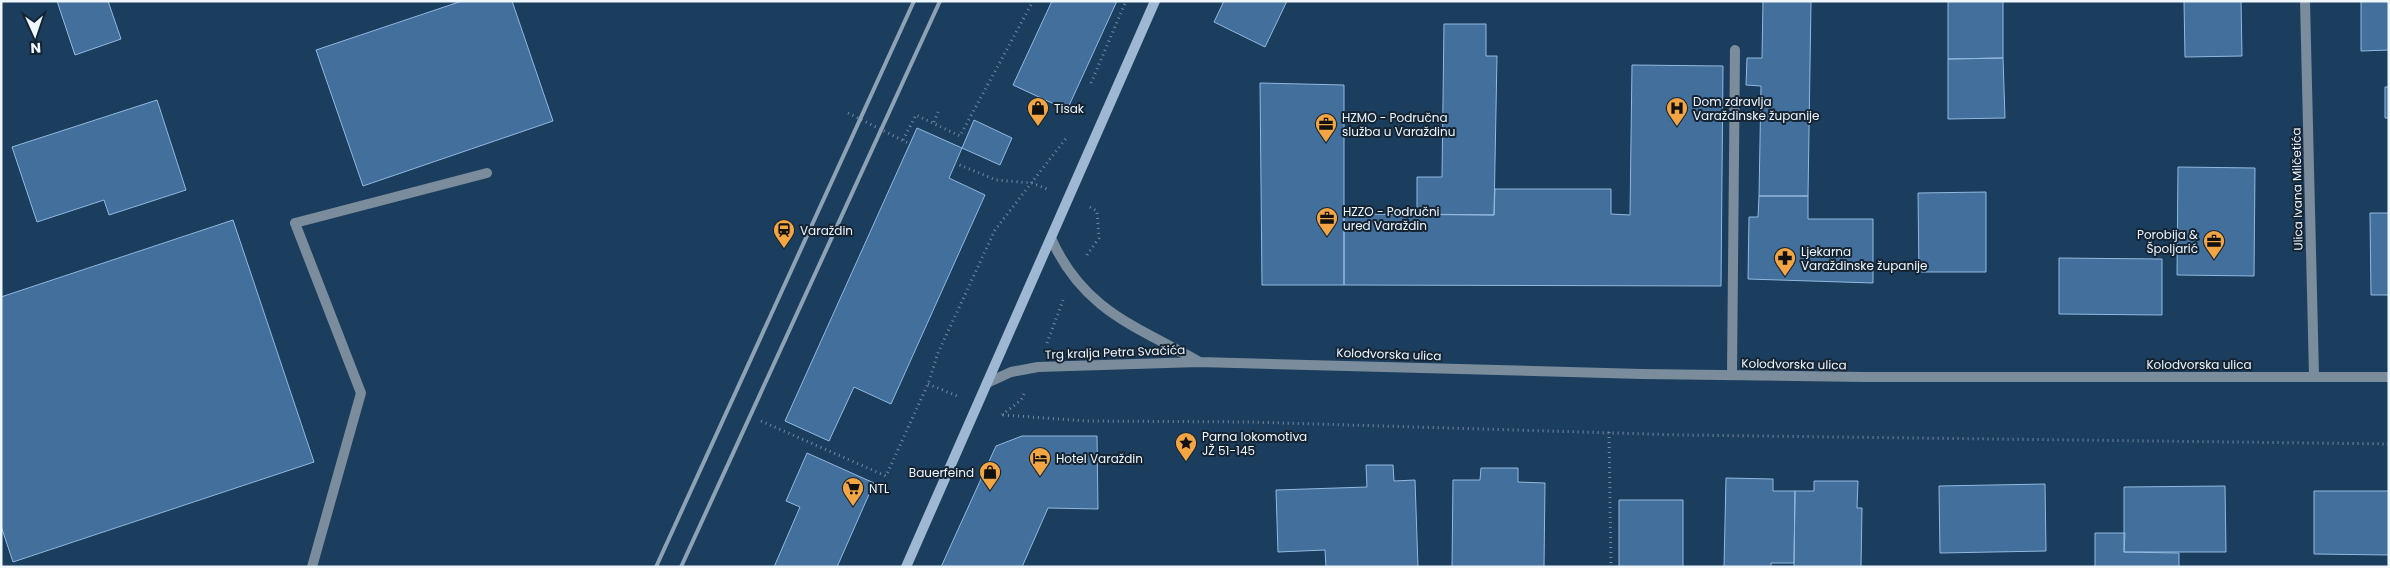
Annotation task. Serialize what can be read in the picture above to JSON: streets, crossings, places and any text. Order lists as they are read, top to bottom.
{
  "streets": {
    "street": ["Ulica Ivana Milčetića", "Trg kralja Petra Svačića", "Kolodvorska ulica"]
  },
  "crossings": [
    ["Ulica Ivana Milčetića", "Kolodvorska ulica"],
    ["Trg kralja Petra Svačića", "Kolodvorska ulica"]
  ],
  "places": {
    "shop": ["Tisak", "Bauerfeind"],
    "hospital": ["Dom zdravlja Varaždinske županije"],
    "office": ["HZMO - Područna služba u Varaždinu", "HZZO - Područni ured Varaždin", "Porobija & Špoljarić"],
    "station": ["Varaždin"],
    "pharmacy": ["Ljekarna Varaždinske županije"],
    "place": ["Parna lokomotiva JŽ 51-145"],
    "hotel": ["Hotel Varaždin"],
    "supermarket": ["NTL"]
  },
  "north": "bottom"
}
